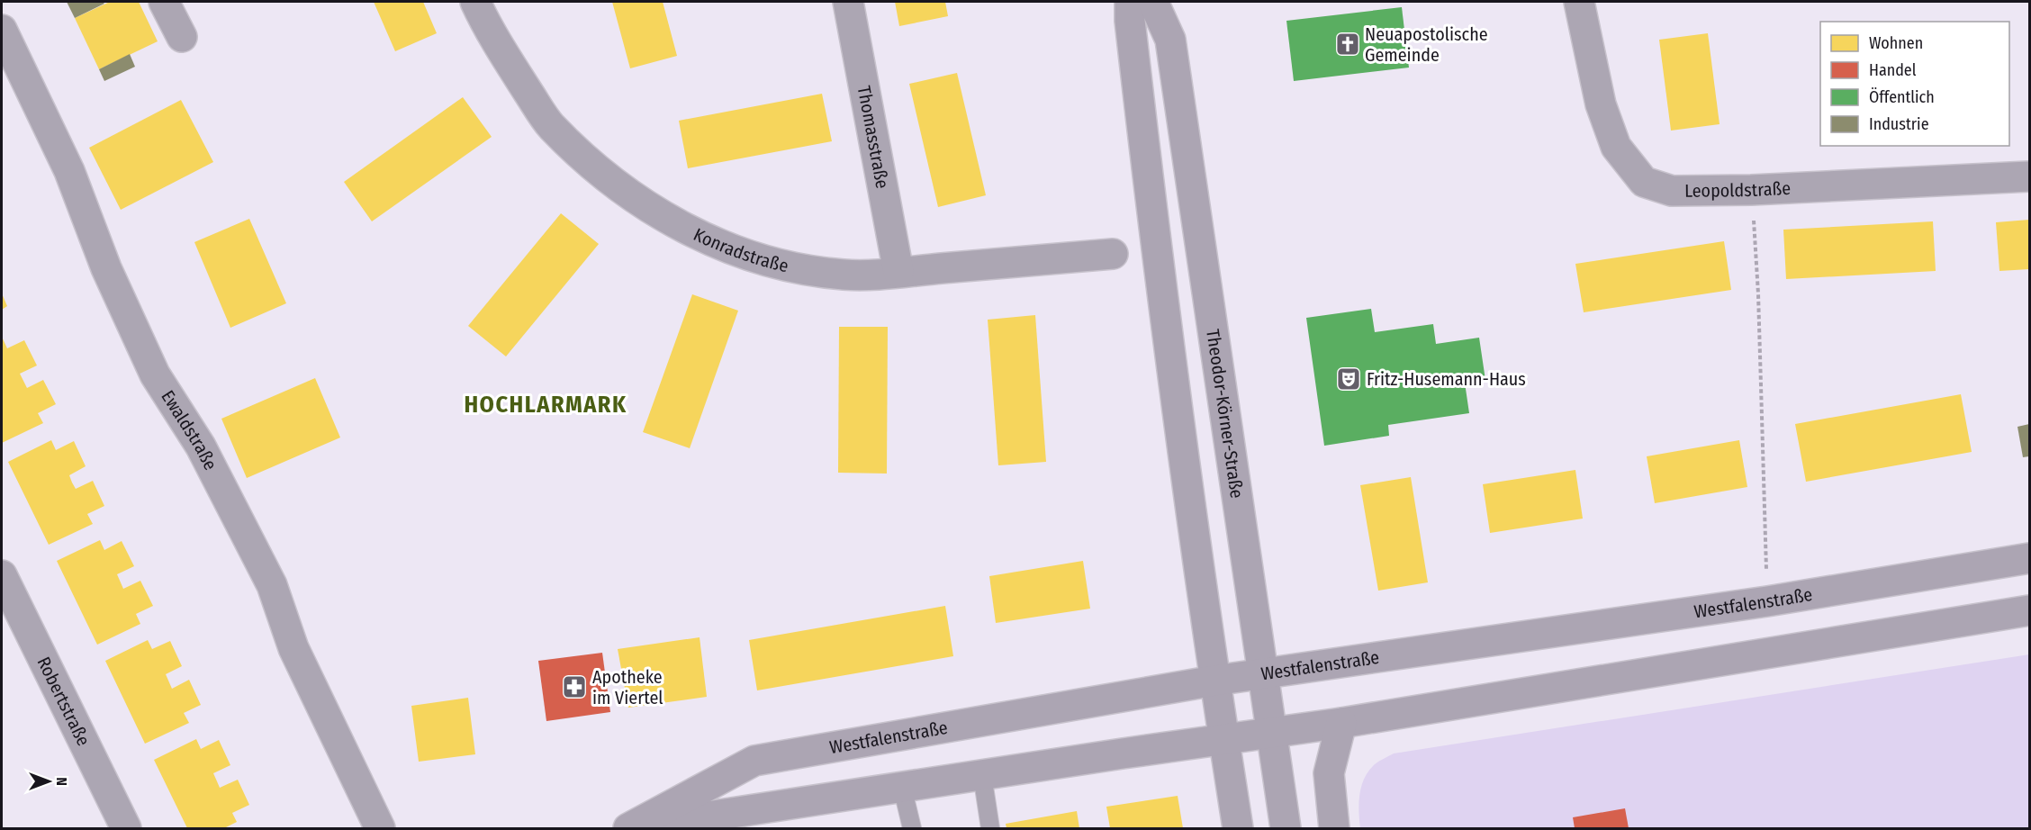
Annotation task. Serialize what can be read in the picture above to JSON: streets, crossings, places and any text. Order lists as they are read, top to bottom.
{
  "streets": {
    "main road": ["Theodor-Körner-Straße", "Westfalenstraße"],
    "street": [
      "Thomasstraße",
      "Leopoldstraße",
      "Konradstraße",
      "Ewaldstraße",
      "Robertstraße"
    ]
  },
  "crossings": [
    ["Thomasstraße", "Konradstraße"],
    ["Theodor-Körner-Straße", "Westfalenstraße"]
  ],
  "districts": ["HOCHLARMARK"],
  "places": {
    "church": ["Neuapostolische Gemeinde"],
    "theatre": ["Fritz-Husemann-Haus"],
    "pharmacy": ["Apotheke im Viertel"]
  },
  "legend": [
    "Wohnen",
    "Handel",
    "Öffentlich",
    "Industrie"
  ],
  "north": "right"
}
